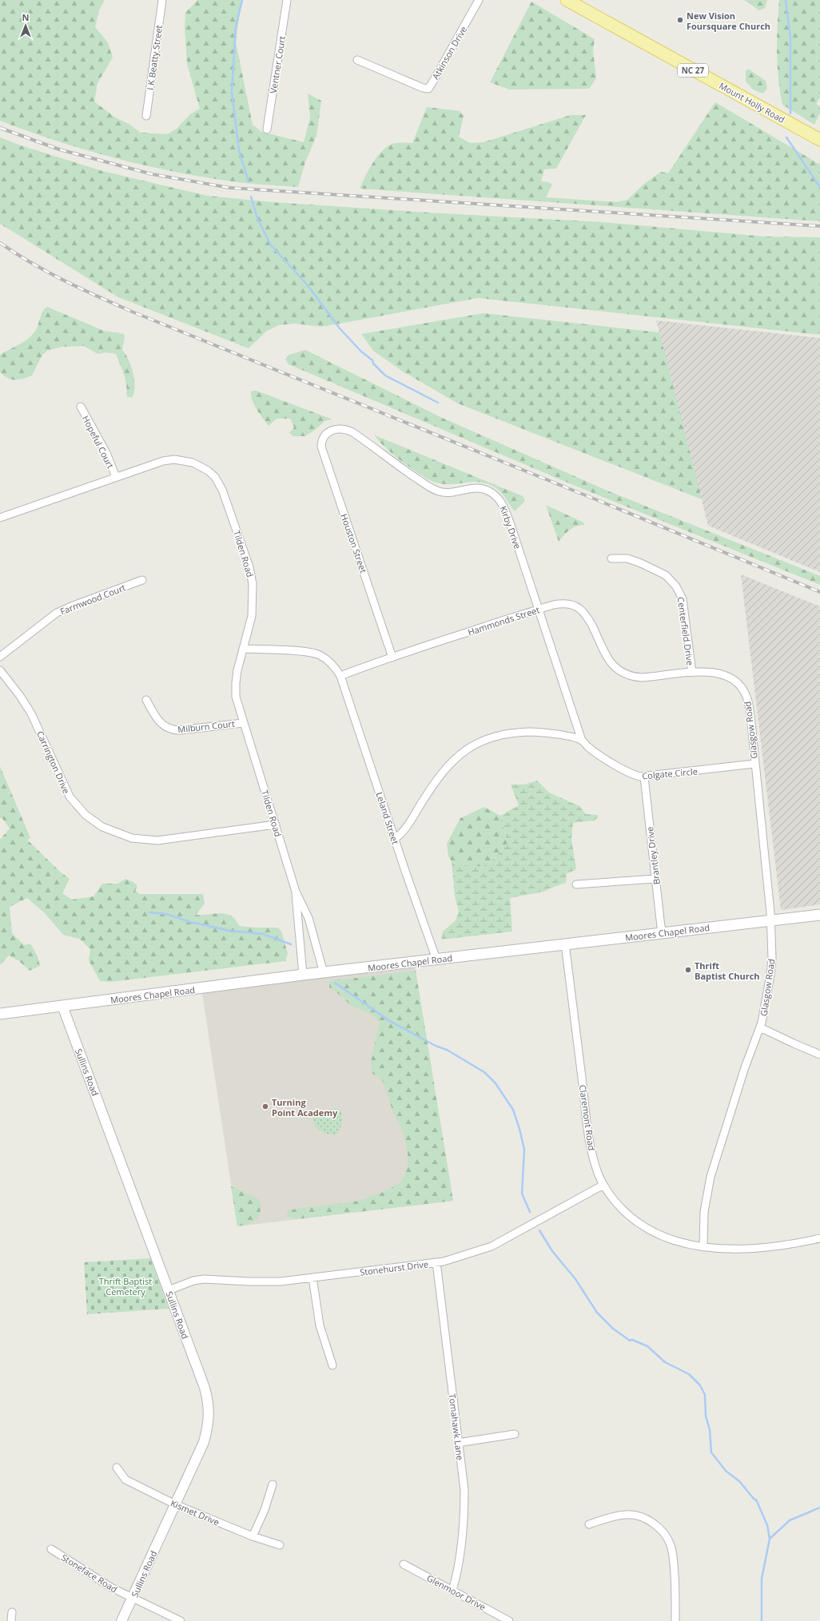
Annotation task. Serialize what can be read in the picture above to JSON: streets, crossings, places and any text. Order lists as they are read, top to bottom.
{
  "streets": {
    "main road": ["NC 27", "Mount Holly Road", "Moores Chapel Road"],
    "street": [
      "Atkinson Drive",
      "I K Beatty Street",
      "Ventner Court",
      "Hopeful Court",
      "Kirby Drive",
      "Houston Street",
      "Tilden Road",
      "Farmwood Court",
      "Hammonds Street",
      "Centerfield Drive",
      "Milburn Court",
      "Glasgow Road",
      "Carrington Drive",
      "Colgate Circle",
      "Leland Street",
      "Brantley Drive",
      "Sullins Road",
      "Claremont Road",
      "Stonehurst Drive",
      "Tomahawk Lane",
      "Kismet Drive",
      "Stoneface Road",
      "Glenmoor Drive"
    ]
  },
  "crossings": [
    ["Hopeful Court", "Tilden Road"],
    ["Kirby Drive", "Houston Street"],
    ["Kirby Drive", "Hammonds Street"],
    ["Kirby Drive", "Colgate Circle"],
    ["Houston Street", "Hammonds Street"],
    ["Tilden Road", "Milburn Court"],
    ["Tilden Road", "Carrington Drive"],
    ["Tilden Road", "Moores Chapel Road"],
    ["Hammonds Street", "Centerfield Drive"],
    ["Hammonds Street", "Glasgow Road"],
    ["Hammonds Street", "Leland Street"],
    ["Glasgow Road", "Colgate Circle"],
    ["Glasgow Road", "Moores Chapel Road"],
    ["Glasgow Road", "Claremont Road"],
    ["Colgate Circle", "Leland Street"],
    ["Colgate Circle", "Brantley Drive"],
    ["Leland Street", "Moores Chapel Road"],
    ["Brantley Drive", "Moores Chapel Road"],
    ["Moores Chapel Road", "Sullins Road"],
    ["Moores Chapel Road", "Claremont Road"],
    ["Sullins Road", "Stonehurst Drive"],
    ["Sullins Road", "Kismet Drive"],
    ["Sullins Road", "Stoneface Road"],
    ["Claremont Road", "Stonehurst Drive"],
    ["Stonehurst Drive", "Tomahawk Lane"],
    ["Tomahawk Lane", "Glenmoor Drive"]
  ],
  "parks": ["Thrift Baptist Cemetery"],
  "places": ["New Vision Foursquare Church", "Thrift Baptist Church", "Turning Point Academy"],
  "north": "top"
}
